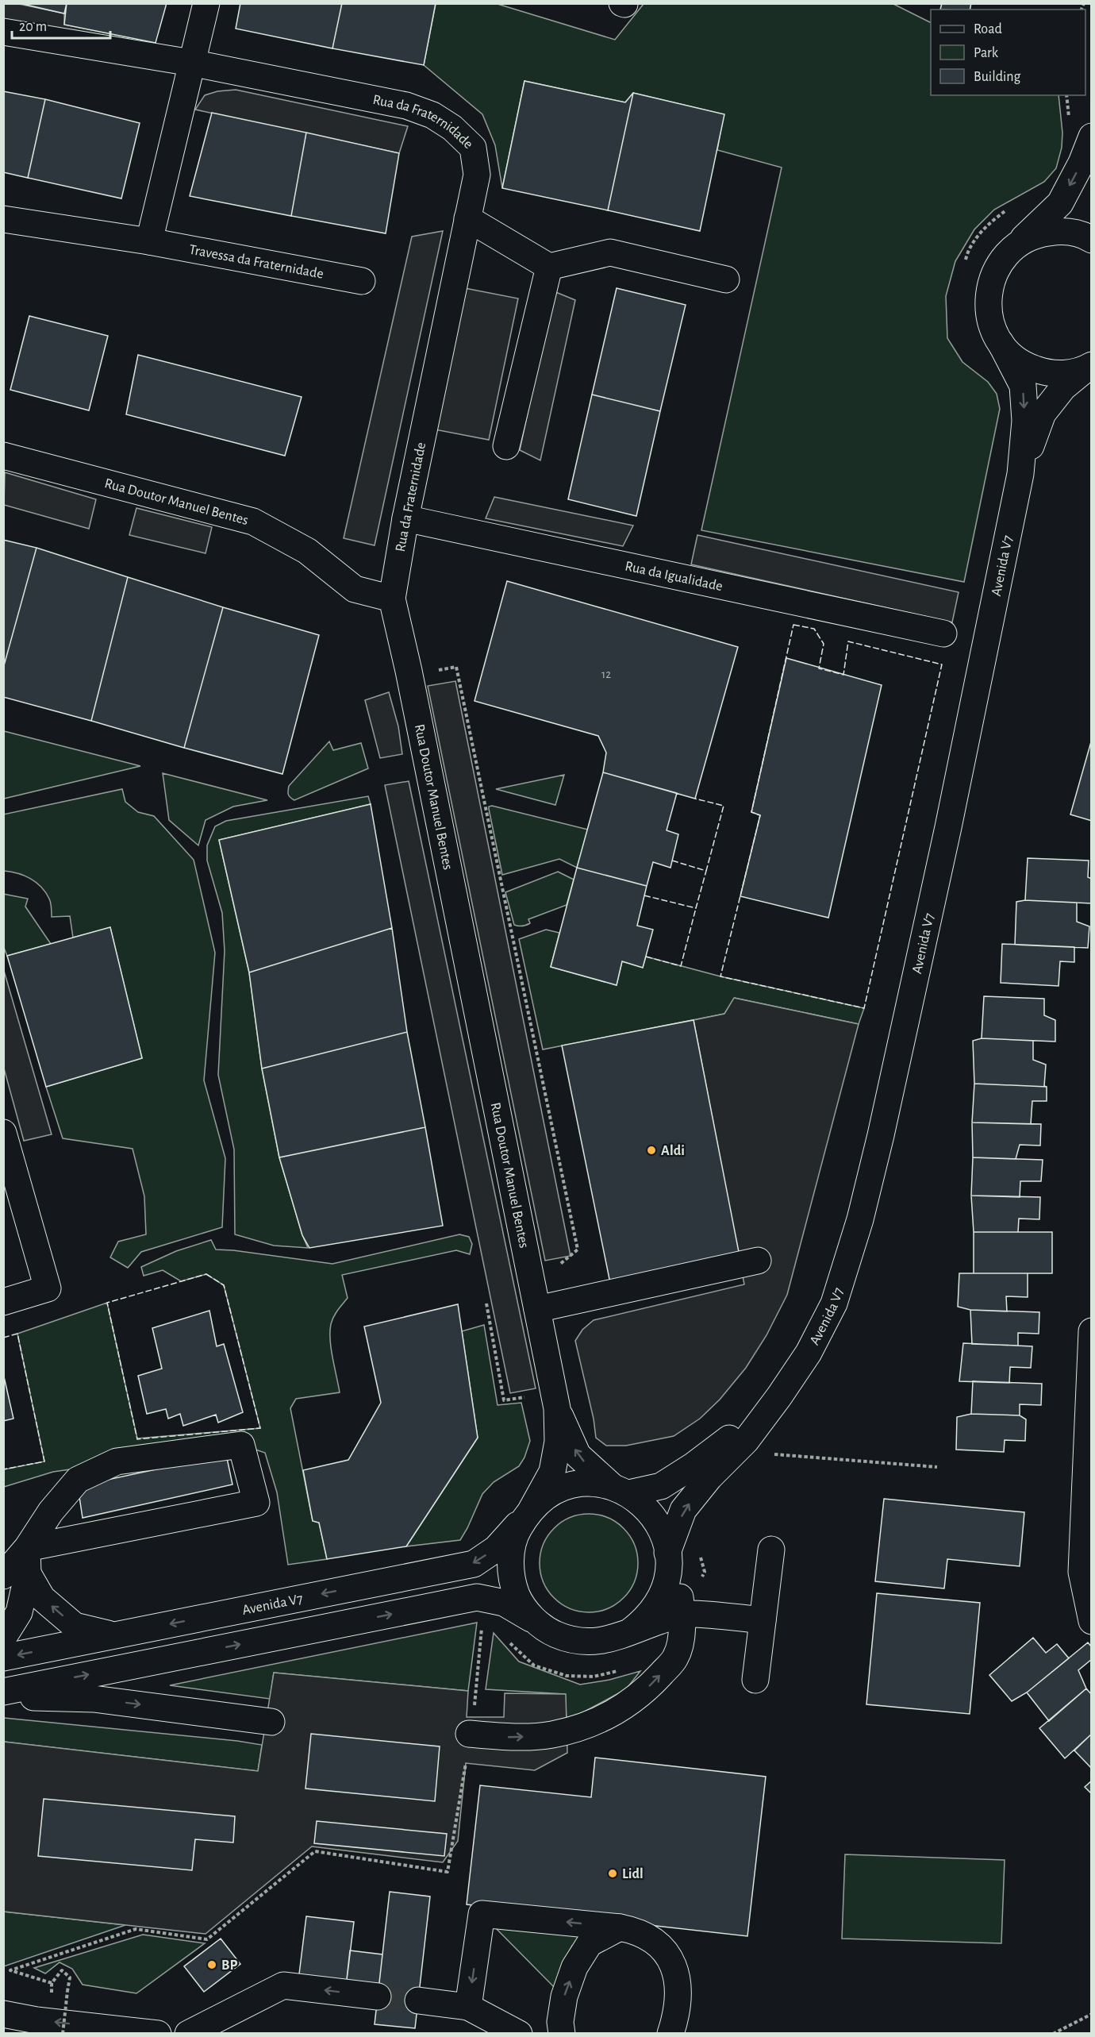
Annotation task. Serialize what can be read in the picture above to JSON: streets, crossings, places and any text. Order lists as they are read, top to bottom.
{
  "streets": {
    "street": [
      "Rua da Fraternidade",
      "Travessa da Fraternidade",
      "Rua Doutor Manuel Bentes",
      "Avenida V7",
      "Rua da Igualidade"
    ]
  },
  "crossings": [
    ["Rua da Fraternidade", "Rua Doutor Manuel Bentes"],
    ["Rua da Fraternidade", "Rua da Igualidade"]
  ],
  "places": ["Aldi", "Lidl", "BP"],
  "house_numbers": ["12"],
  "legend": ["Road", "Park", "Building"],
  "scale_bar": "20 m"
}
